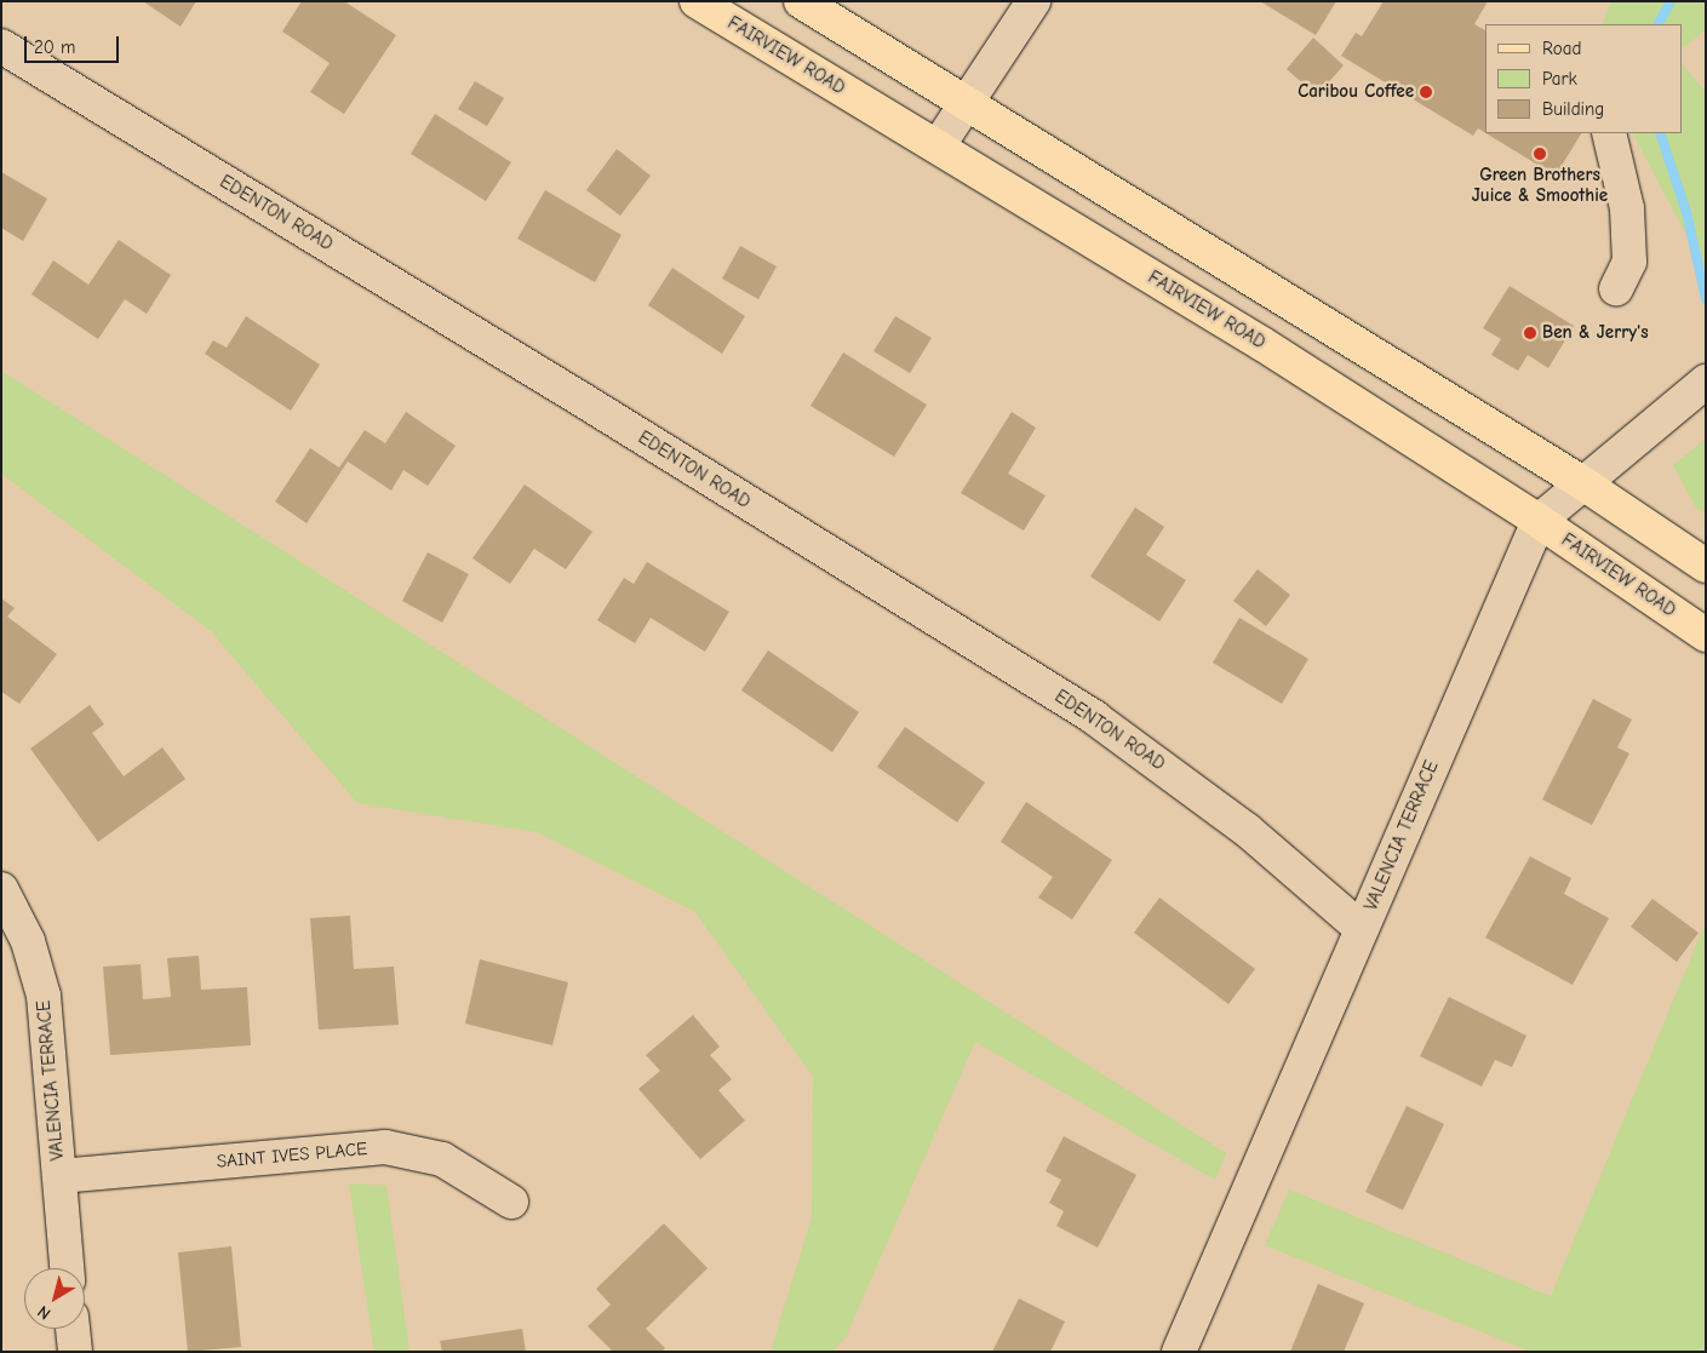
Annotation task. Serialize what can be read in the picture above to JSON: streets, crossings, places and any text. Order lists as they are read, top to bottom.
{
  "streets": {
    "main road": ["FAIRVIEW ROAD"],
    "street": ["EDENTON ROAD", "VALENCIA TERRACE", "SAINT IVES PLACE"]
  },
  "crossings": [
    ["FAIRVIEW ROAD", "VALENCIA TERRACE"],
    ["EDENTON ROAD", "VALENCIA TERRACE"],
    ["VALENCIA TERRACE", "SAINT IVES PLACE"]
  ],
  "places": ["Caribou Coffee", "Green Brothers Juice & Smoothie", "Ben & Jerry's"],
  "legend": ["Road", "Park", "Building"],
  "scale_bar": "20 m",
  "north": "bottom left"
}
